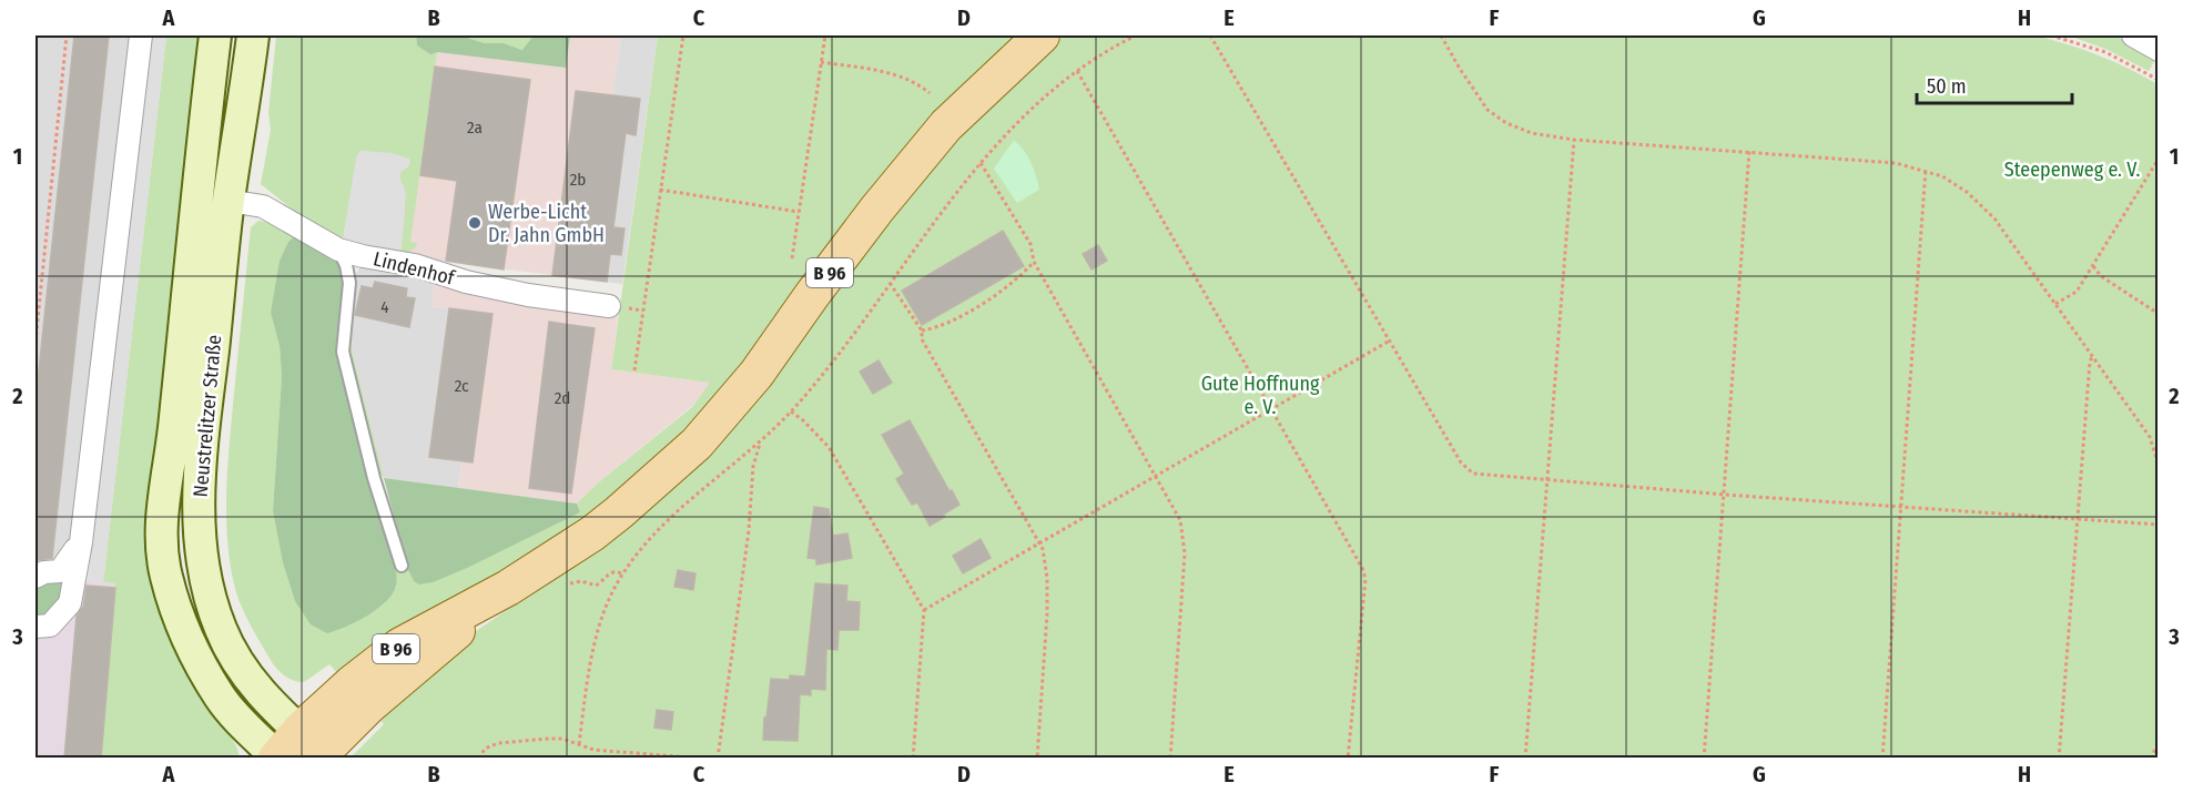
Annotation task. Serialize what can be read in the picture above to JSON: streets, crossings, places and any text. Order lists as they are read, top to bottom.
{
  "streets": {
    "main road": ["B 96", "Neustrelitzer Straße"],
    "street": ["Lindenhof"]
  },
  "crossings": [
    ["Lindenhof", "Neustrelitzer Straße"],
    ["B 96", "Neustrelitzer Straße"]
  ],
  "parks": ["Steepenweg e. V.", "Gute Hoffnung e. V."],
  "places": ["Werbe-Licht Dr. Jahn GmbH"],
  "house_numbers": [
    "2a",
    "2b",
    "4",
    "2c",
    "2d"
  ],
  "scale_bar": "50 m",
  "grid": {
    "columns": [
      "A",
      "B",
      "C",
      "D",
      "E",
      "F",
      "G",
      "H"
    ],
    "rows": ["1", "2", "3"]
  }
}
